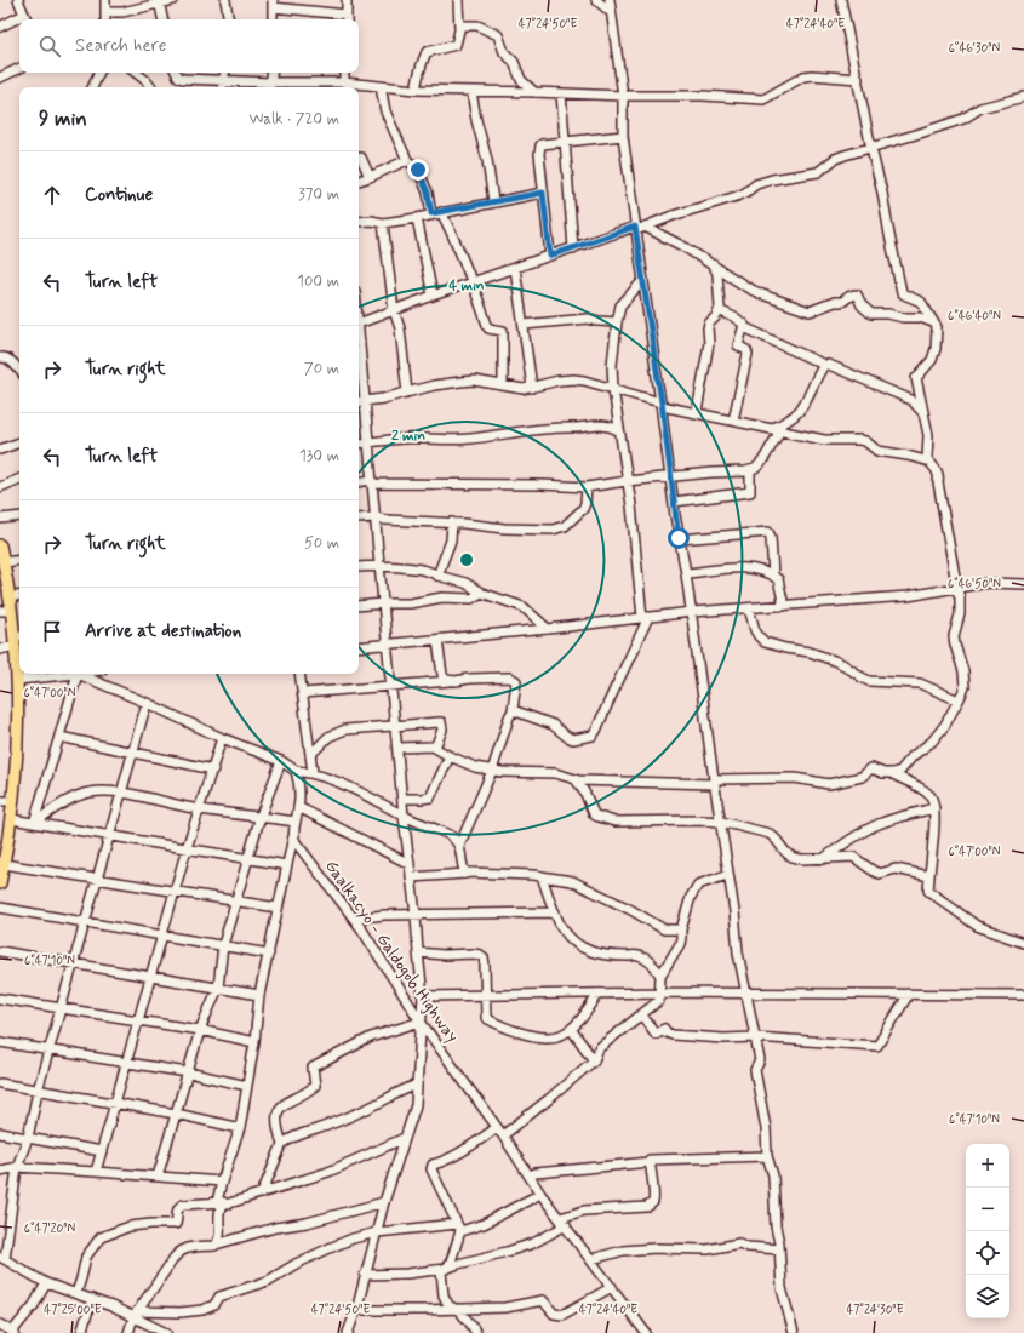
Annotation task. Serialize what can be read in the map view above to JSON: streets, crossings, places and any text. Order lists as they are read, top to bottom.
{
  "streets": {
    "street": ["Gaalkacyo - Galdogob Highway"]
  },
  "page": {
    "search": "Search here",
    "heading": ["9 min", "Walk · 720 m"],
    "list": [
      ["Continue", "370 m"],
      ["Turn left", "100 m"],
      ["Turn right", "70 m"],
      ["Turn left", "130 m"],
      ["Turn right", "50 m"],
      "Arrive at destination"
    ],
    "map_buttons": ["+", "−"]
  },
  "coordinates": [
    "47°24'50\"E",
    "47°24'40\"E",
    "6°46'30\"N",
    "6°46'40\"N",
    "6°46'50\"N",
    "6°47'00\"N",
    "6°47'10\"N",
    "6°47'20\"N",
    "47°25'00\"E",
    "47°24'30\"E"
  ],
  "rings": ["4 min", "2 min"]
}
